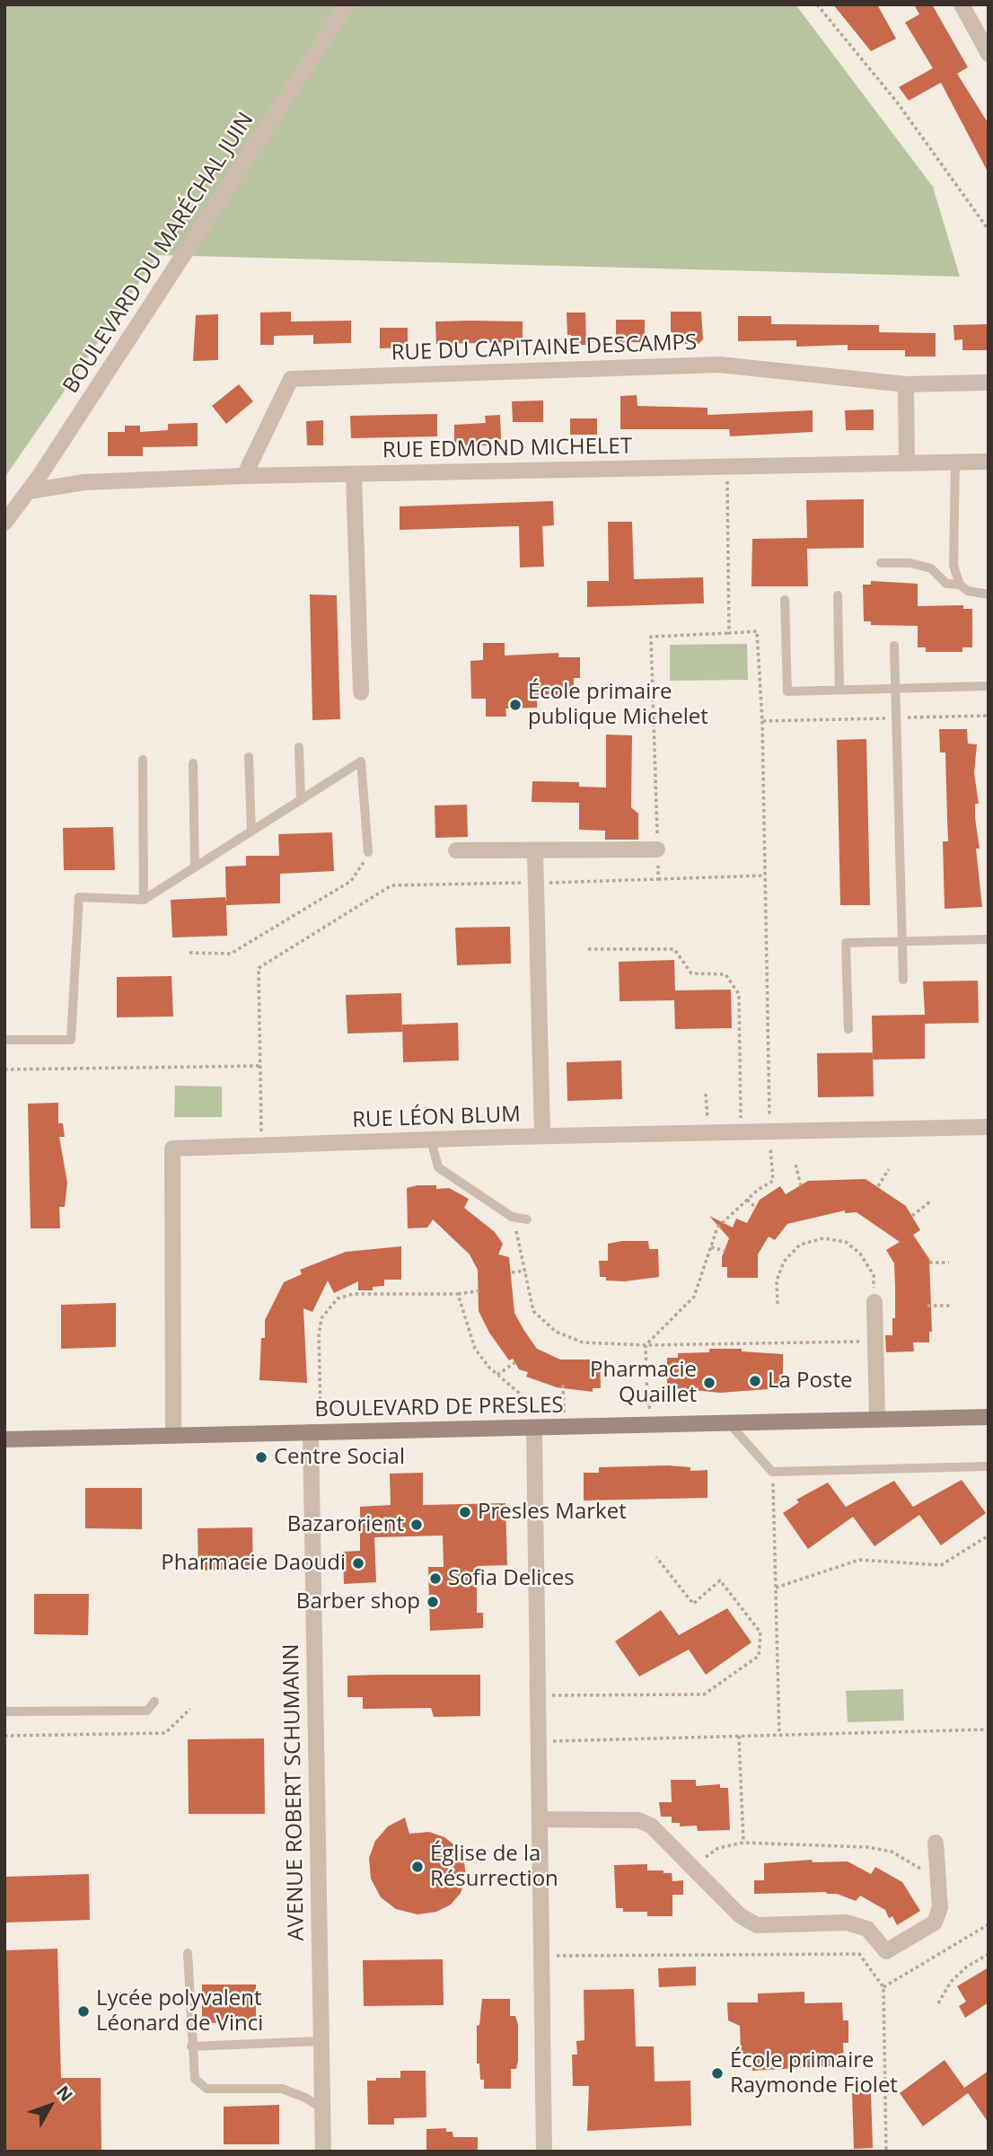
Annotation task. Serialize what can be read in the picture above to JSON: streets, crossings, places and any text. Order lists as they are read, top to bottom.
{
  "streets": {
    "street": [
      "BOULEVARD DU MARÉCHAL JUIN",
      "RUE DU CAPITAINE DESCAMPS",
      "RUE EDMOND MICHELET",
      "RUE LÉON BLUM",
      "BOULEVARD DE PRESLES",
      "AVENUE ROBERT SCHUMANN"
    ]
  },
  "crossings": [
    ["BOULEVARD DU MARÉCHAL JUIN", "RUE EDMOND MICHELET"],
    ["RUE DU CAPITAINE DESCAMPS", "RUE EDMOND MICHELET"],
    ["RUE LÉON BLUM", "BOULEVARD DE PRESLES"],
    ["BOULEVARD DE PRESLES", "AVENUE ROBERT SCHUMANN"]
  ],
  "places": [
    "École primaire publique Michelet",
    "La Poste",
    "Pharmacie Quaillet",
    "Centre Social",
    "Presles Market",
    "Bazarorient",
    "Pharmacie Daoudi",
    "Sofia Delices",
    "Barber shop",
    "Église de la Résurrection",
    "Lycée polyvalent Léonard de Vinci",
    "École primaire Raymonde Fiolet"
  ],
  "north": "top right"
}
